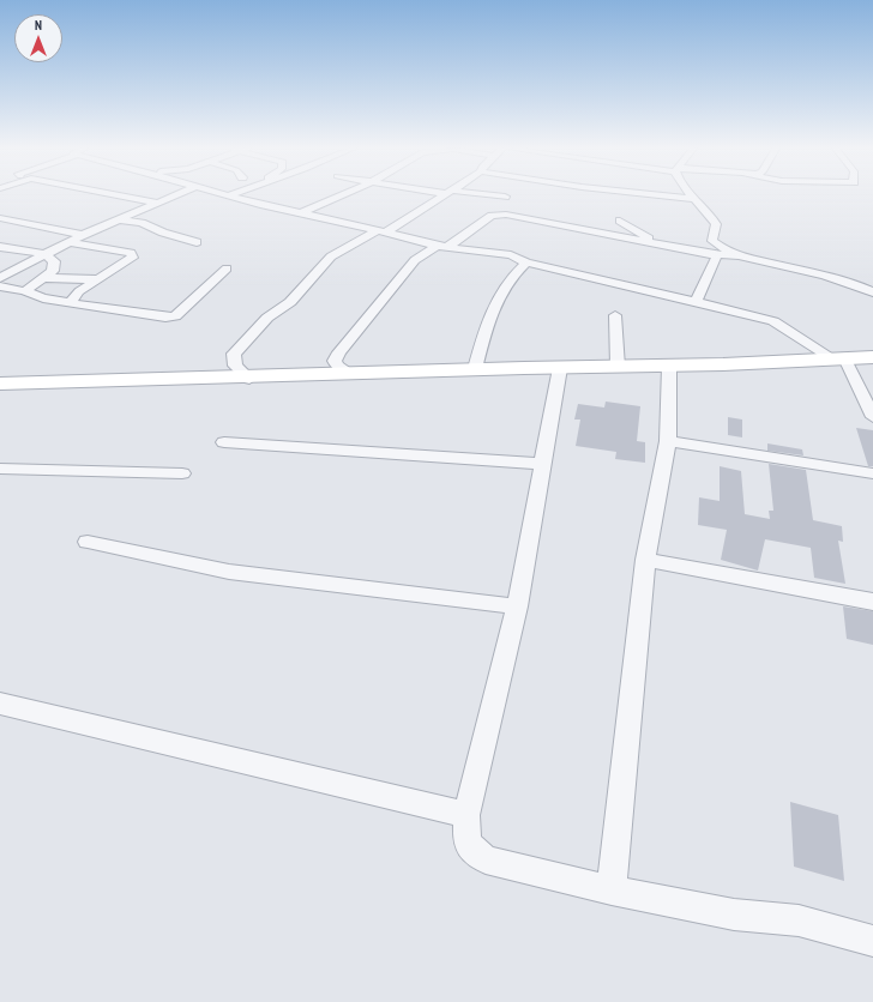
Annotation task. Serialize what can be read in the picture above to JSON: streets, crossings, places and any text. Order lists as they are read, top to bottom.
{
  "north": "top"
}
